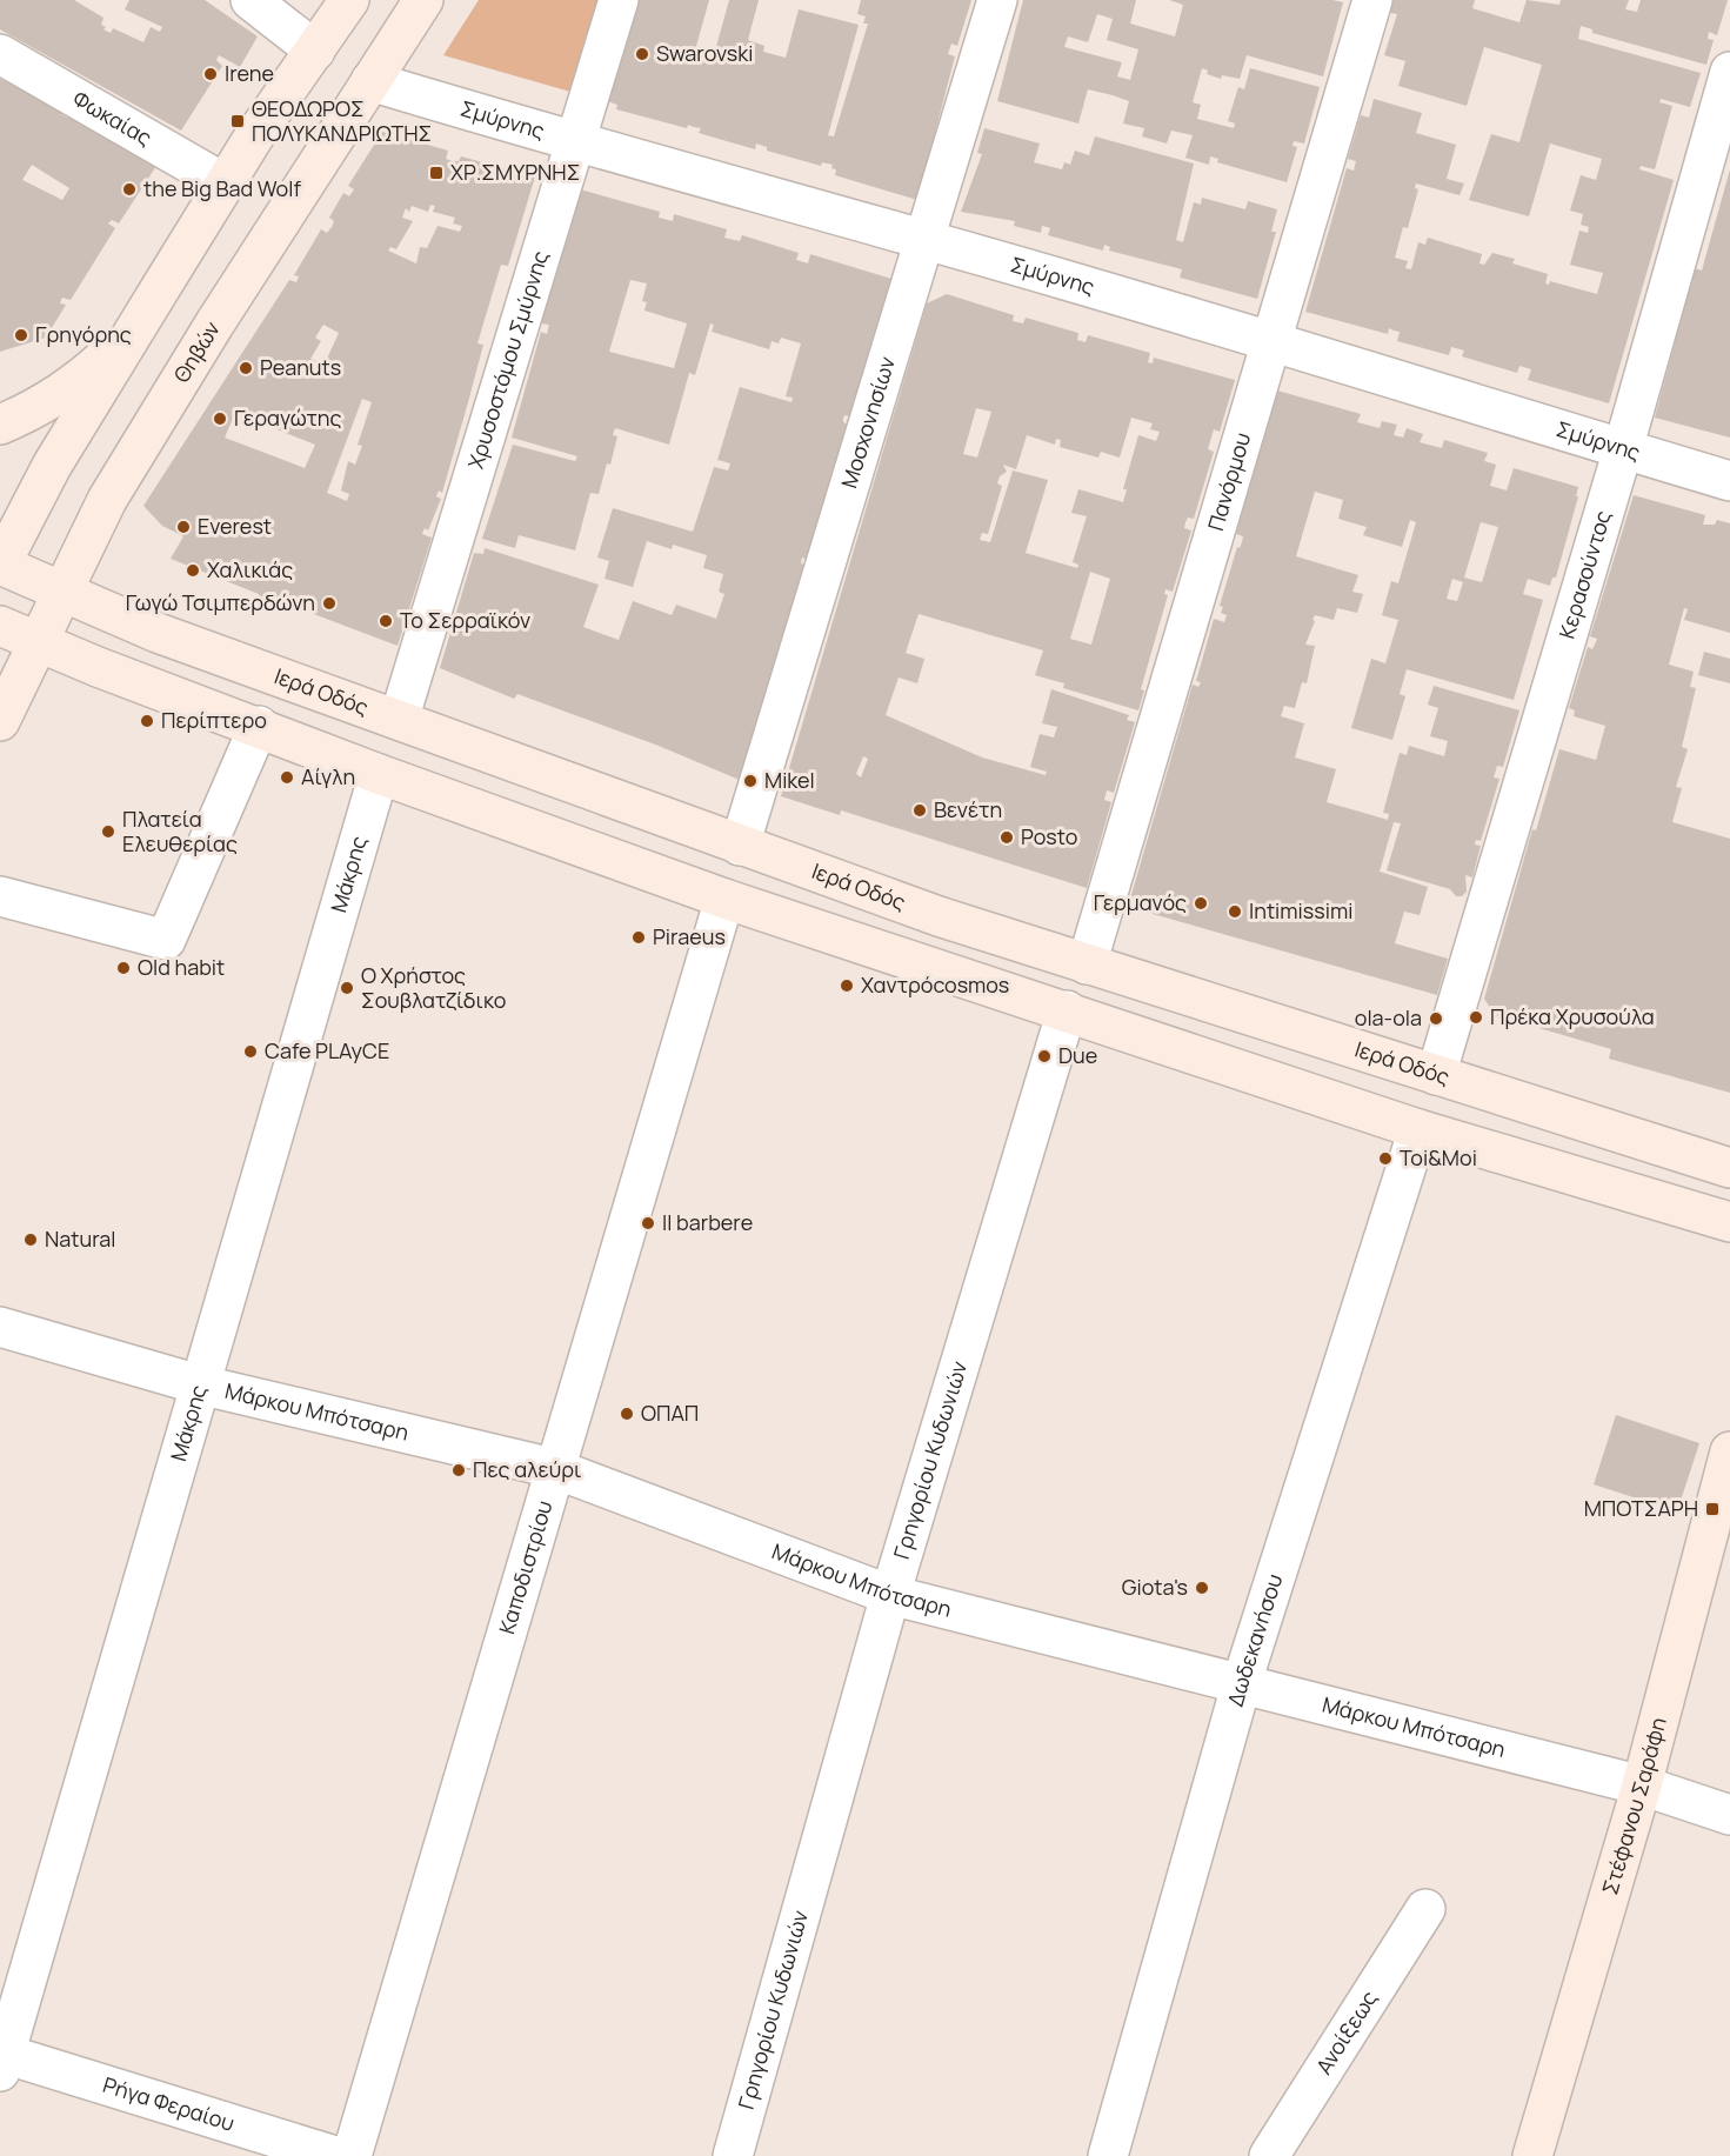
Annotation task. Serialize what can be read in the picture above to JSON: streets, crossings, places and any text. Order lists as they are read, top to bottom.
{
  "streets": {
    "main road": ["Θηβών", "Ιερά Οδός", "Στέφανου Σαράφη"],
    "street": [
      "Φωκαίας",
      "Σμύρνης",
      "Χρυσοστόμου Σμύρνης",
      "Μοσχονησίων",
      "Πανόρμου",
      "Κερασούντος",
      "Μάκρης",
      "Μάρκου Μπότσαρη",
      "Γρηγορίου Κυδωνιών",
      "Καποδιστρίου",
      "Δωδεκανήσου",
      "Ανοίξεως",
      "Ρήγα Φεραίου"
    ]
  },
  "crossings": [
    ["Σμύρνης", "Θηβών"],
    ["Σμύρνης", "Χρυσοστόμου Σμύρνης"],
    ["Σμύρνης", "Μοσχονησίων"],
    ["Σμύρνης", "Πανόρμου"],
    ["Σμύρνης", "Κερασούντος"],
    ["Θηβών", "Ιερά Οδός"],
    ["Χρυσοστόμου Σμύρνης", "Ιερά Οδός"],
    ["Μοσχονησίων", "Ιερά Οδός"],
    ["Πανόρμου", "Ιερά Οδός"],
    ["Κερασούντος", "Ιερά Οδός"],
    ["Μάκρης", "Μάρκου Μπότσαρη"],
    ["Μάκρης", "Ρήγα Φεραίου"],
    ["Μάρκου Μπότσαρη", "Γρηγορίου Κυδωνιών"],
    ["Μάρκου Μπότσαρη", "Καποδιστρίου"],
    ["Μάρκου Μπότσαρη", "Δωδεκανήσου"],
    ["Μάρκου Μπότσαρη", "Στέφανου Σαράφη"]
  ],
  "places": {
    "other": [
      "Swarovski",
      "Irene",
      "the Big Bad Wolf",
      "Γρηγόρης",
      "Peanuts",
      "Γεραγώτης",
      "Everest",
      "Χαλικιάς",
      "Γωγώ Τσιμπερδώνη",
      "Το Σερραϊκόν",
      "Περίπτερο",
      "Αίγλη",
      "Mikel",
      "Βενέτη",
      "Πλατεία Ελευθερίας",
      "Posto",
      "Γερμανός",
      "Intimissimi",
      "Piraeus",
      "Old habit",
      "Χαντρόcosmos",
      "Ο Χρήστος Σουβλατζίδικο",
      "Πρέκα Χρυσούλα",
      "ola-ola",
      "Cafe PLAyCE",
      "Due",
      "Toi&Moi",
      "Il barbere",
      "Natural",
      "ΟΠΑΠ",
      "Πες αλεύρι",
      "Giota's"
    ],
    "transit": ["ΘΕΟΔΩΡΟΣ ΠΟΛΥΚΑΝΔΡΙΩΤΗΣ", "ΧΡ.ΣΜΥΡΝΗΣ", "ΜΠΟΤΣΑΡΗ"]
  }
}
